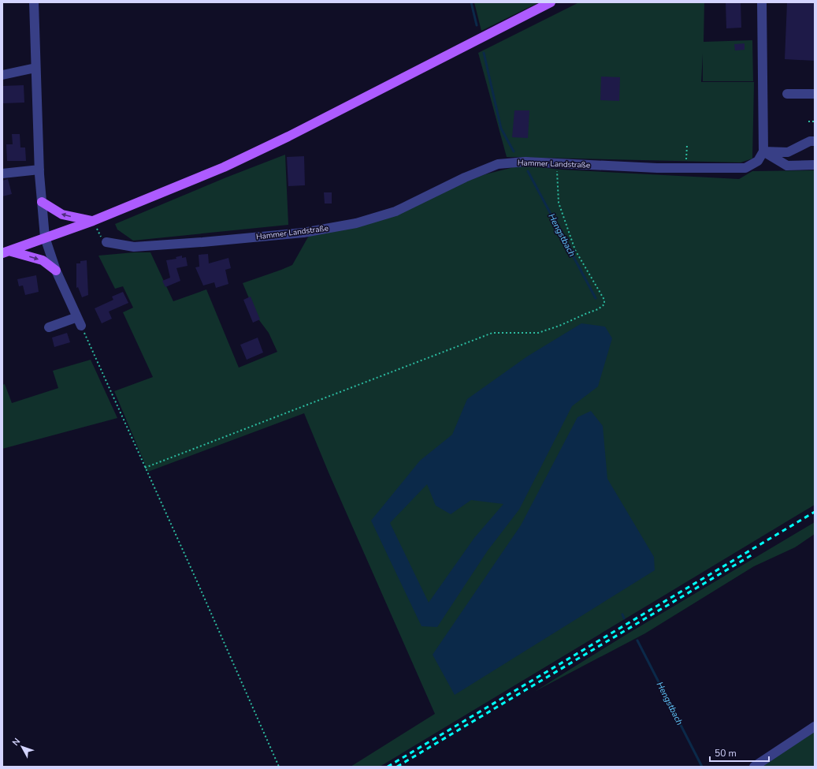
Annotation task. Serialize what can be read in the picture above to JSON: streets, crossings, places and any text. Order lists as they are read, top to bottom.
{
  "streets": {
    "street": ["Hammer Landstraße"]
  },
  "water": ["Hengstbach"],
  "scale_bar": "50 m",
  "north": "top left"
}
